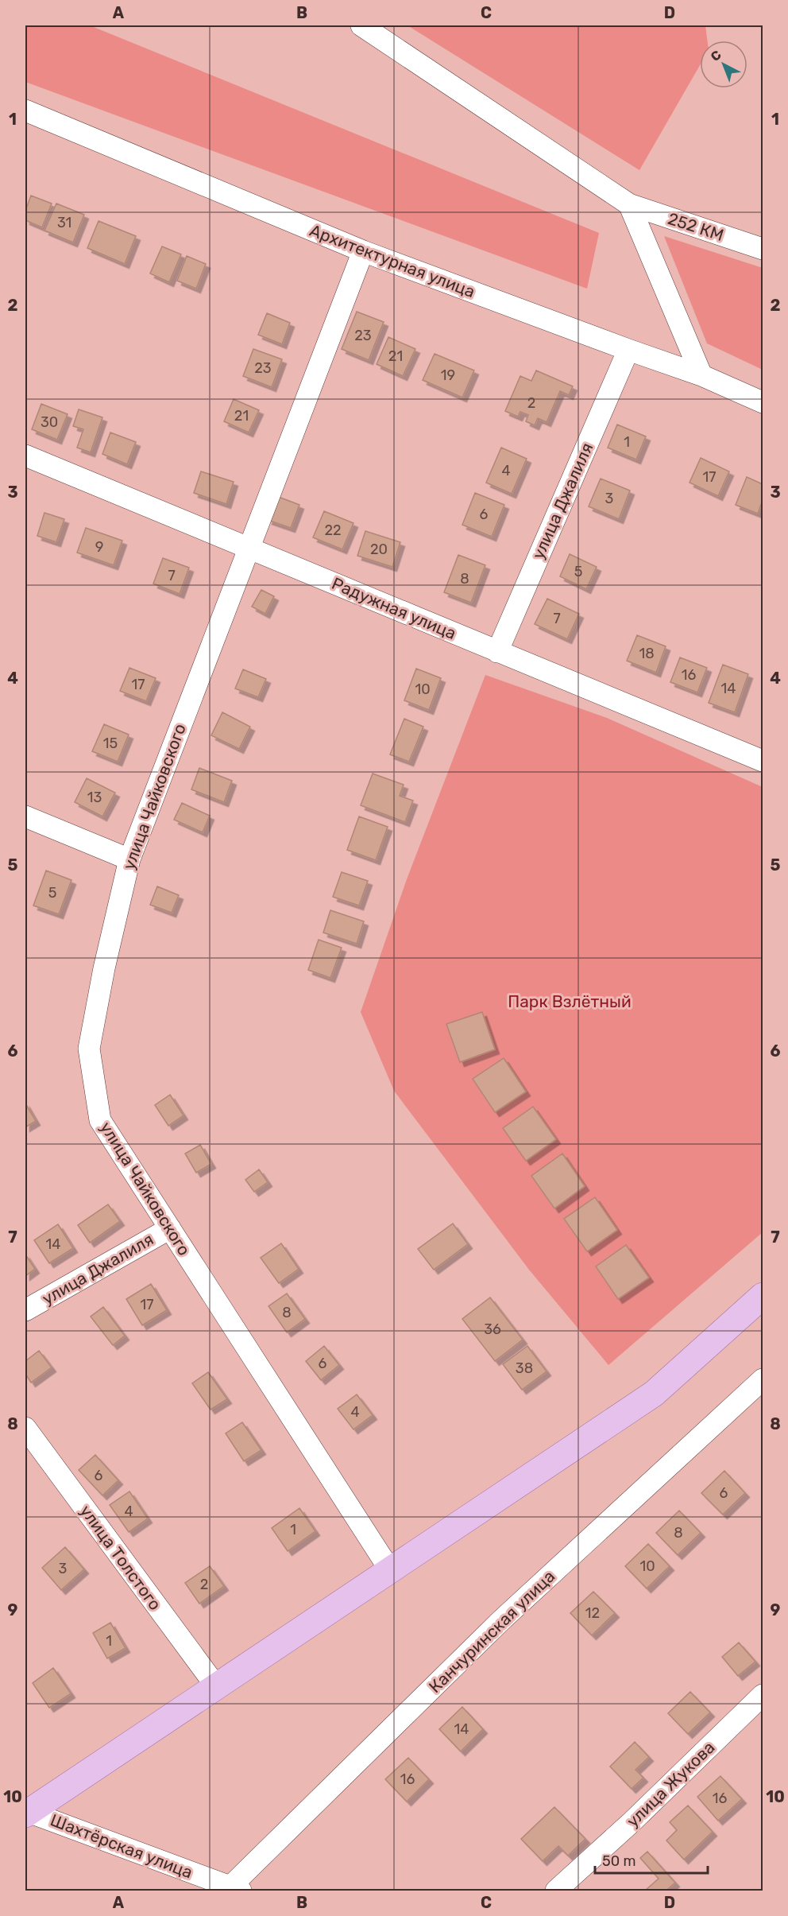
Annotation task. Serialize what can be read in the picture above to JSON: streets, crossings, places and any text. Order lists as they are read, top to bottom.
{
  "streets": {
    "street": [
      "252 КМ",
      "Архитектурная улица",
      "улица Джалиля",
      "Радужная улица",
      "улица Чайковского",
      "улица Толстого",
      "Канчуринская улица",
      "улица Жукова",
      "Шахтёрская улица"
    ]
  },
  "crossings": [
    ["Архитектурная улица", "улица Джалиля"],
    ["Архитектурная улица", "улица Чайковского"],
    ["улица Джалиля", "Радужная улица"],
    ["улица Джалиля", "улица Чайковского"],
    ["Радужная улица", "улица Чайковского"],
    ["Канчуринская улица", "Шахтёрская улица"]
  ],
  "parks": ["Парк Взлётный"],
  "house_numbers": [
    "31",
    "23",
    "21",
    "23",
    "19",
    "2",
    "21",
    "30",
    "1",
    "4",
    "17",
    "3",
    "6",
    "22",
    "9",
    "20",
    "5",
    "7",
    "8",
    "7",
    "18",
    "16",
    "17",
    "14",
    "10",
    "15",
    "13",
    "5",
    "14",
    "17",
    "8",
    "36",
    "6",
    "38",
    "4",
    "6",
    "6",
    "4",
    "1",
    "8",
    "10",
    "3",
    "2",
    "12",
    "1",
    "14",
    "16",
    "16"
  ],
  "scale_bar": "50 m",
  "north": "top left",
  "grid": {
    "columns": [
      "A",
      "B",
      "C",
      "D"
    ],
    "rows": [
      "1",
      "2",
      "3",
      "4",
      "5",
      "6",
      "7",
      "8",
      "9",
      "10"
    ]
  }
}
